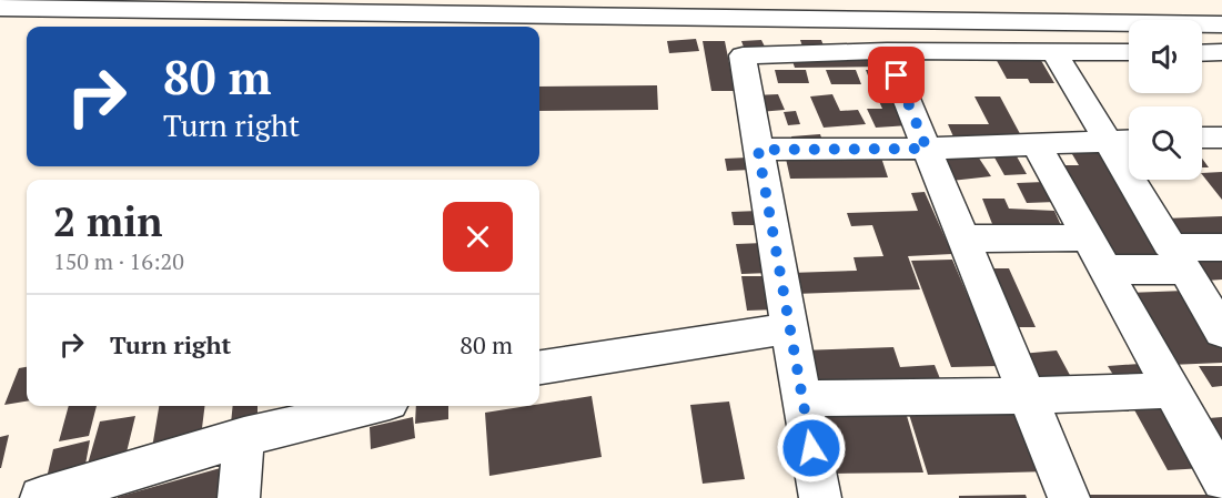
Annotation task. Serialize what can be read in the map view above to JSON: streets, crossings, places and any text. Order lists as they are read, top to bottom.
{
  "page": {
    "turn": ["80 m", "Turn right"],
    "heading": ["2 min", "150 m · 16:20"],
    "list": [
      {
        "name": "Turn right",
        "value": "80 m"
      }
    ]
  }
}
